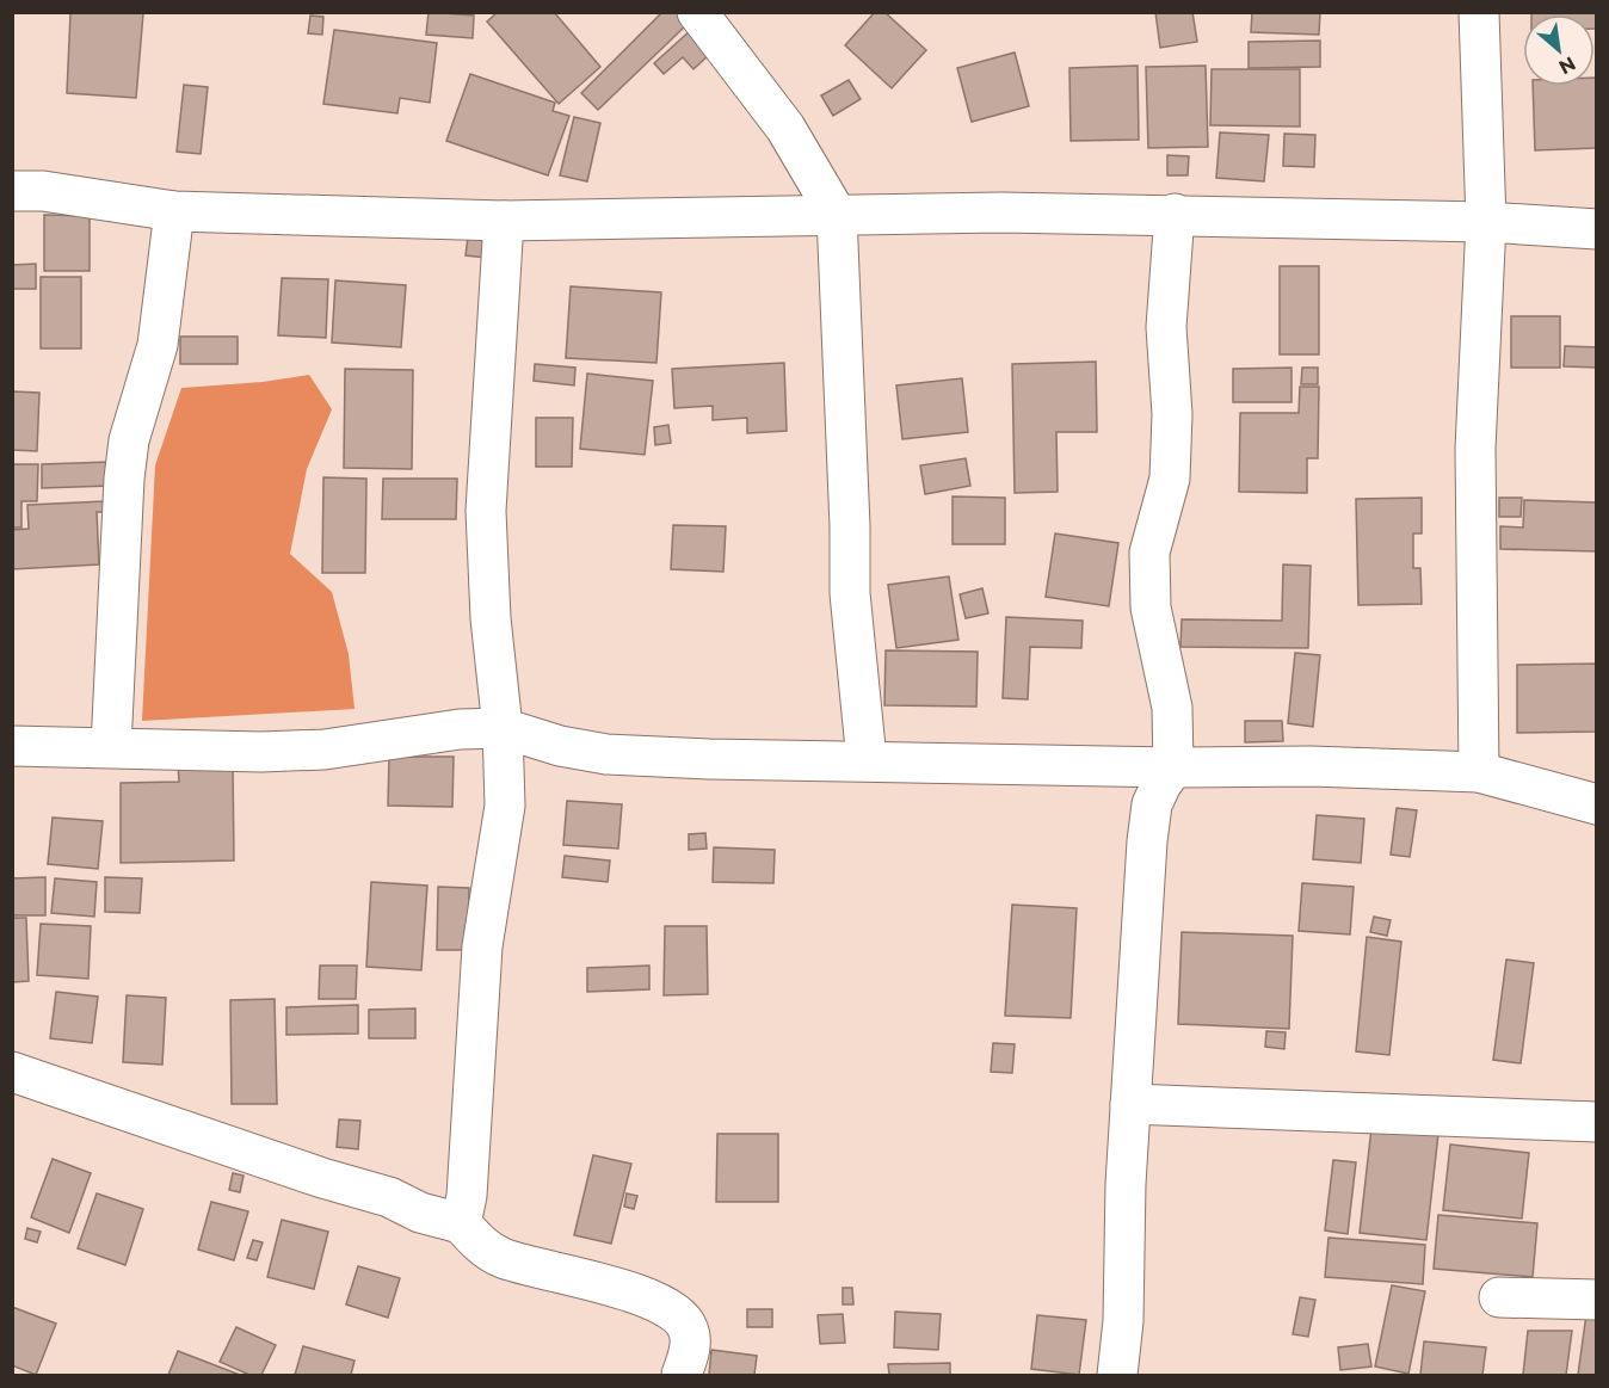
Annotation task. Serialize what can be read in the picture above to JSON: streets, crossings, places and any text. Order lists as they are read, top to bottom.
{
  "north": "bottom right"
}
